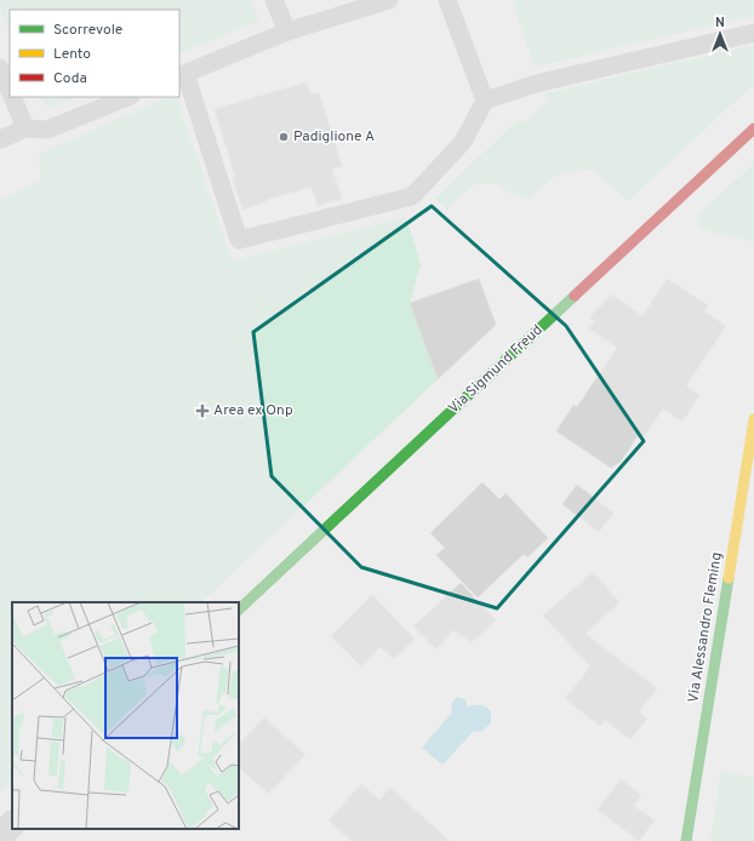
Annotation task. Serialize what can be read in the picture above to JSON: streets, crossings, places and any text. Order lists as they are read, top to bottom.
{
  "streets": {
    "street": ["Via Sigmund Freud", "Via Alessandro Fleming"]
  },
  "places": {
    "other": ["Padiglione A"],
    "health": ["Area ex Onp"]
  },
  "legend": ["Scorrevole", "Lento", "Coda"],
  "north": "top"
}
